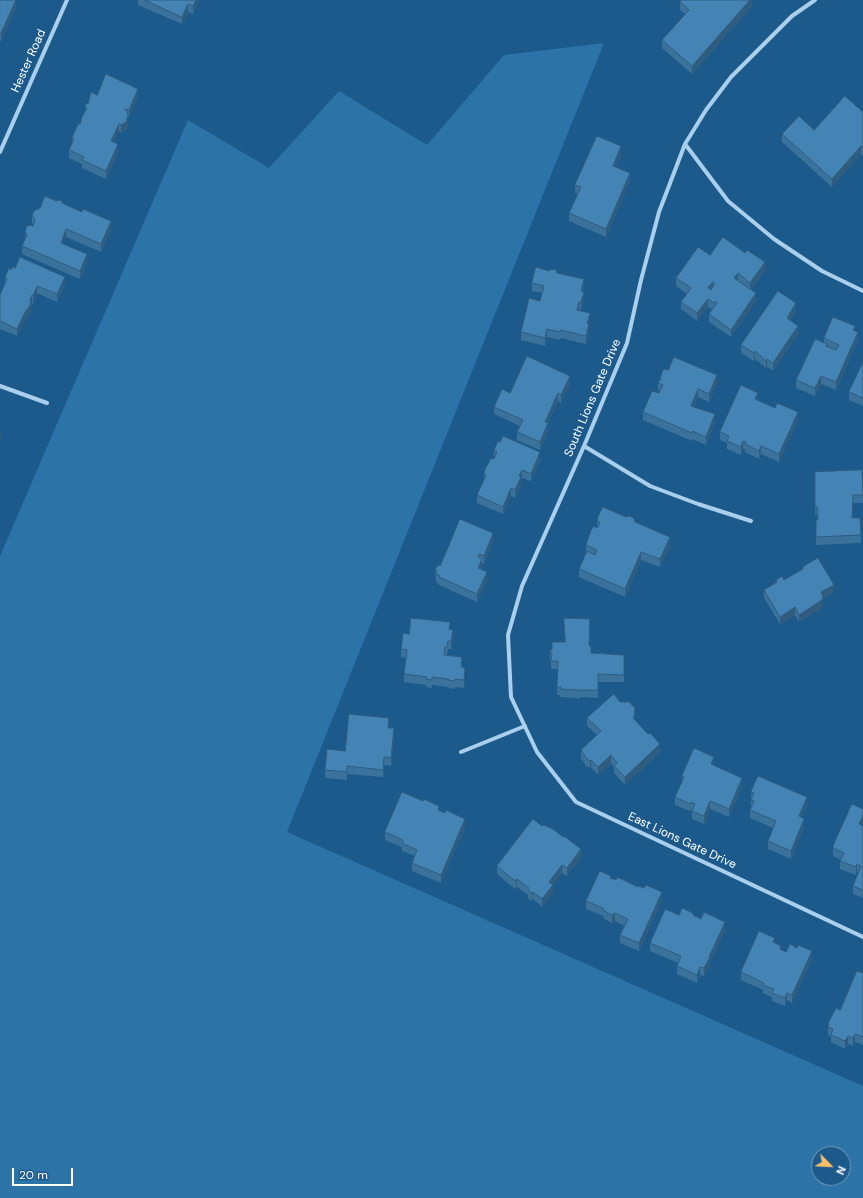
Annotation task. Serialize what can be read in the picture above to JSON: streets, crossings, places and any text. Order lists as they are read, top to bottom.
{
  "streets": {
    "street": ["Hester Road", "South Lions Gate Drive", "East Lions Gate Drive"]
  },
  "crossings": [
    ["South Lions Gate Drive", "East Lions Gate Drive"]
  ],
  "scale_bar": "20 m",
  "north": "bottom right"
}
